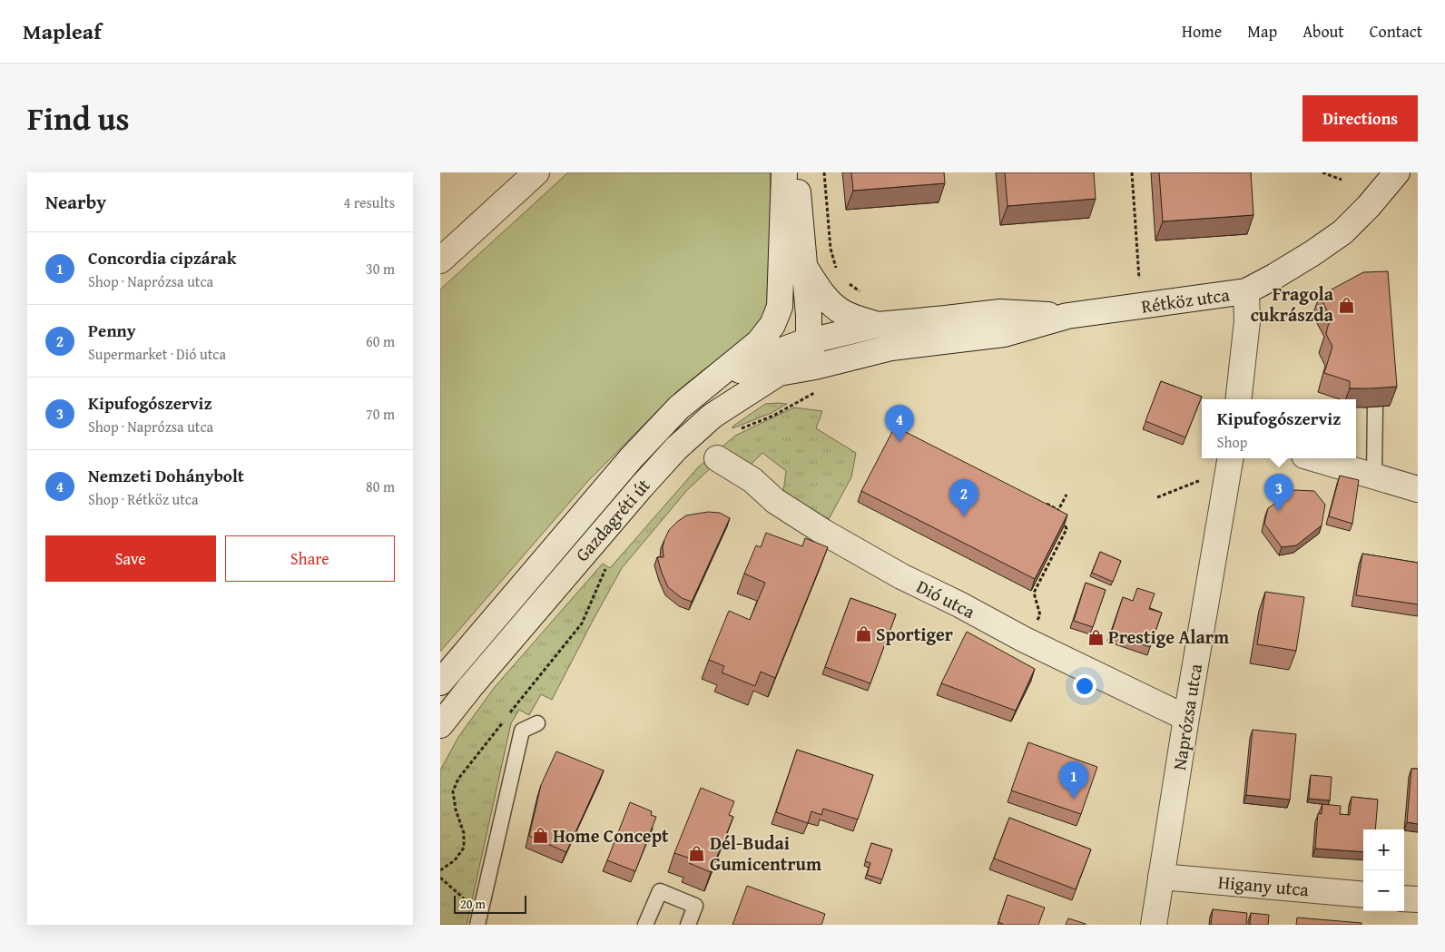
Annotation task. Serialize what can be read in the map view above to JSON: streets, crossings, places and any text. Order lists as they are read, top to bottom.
{
  "streets": {
    "street": [
      "Rétköz utca",
      "Gazdagréti út",
      "Dió utca",
      "Naprózsa utca",
      "Higany utca"
    ]
  },
  "crossings": [
    ["Rétköz utca", "Gazdagréti út"],
    ["Dió utca", "Naprózsa utca"],
    ["Naprózsa utca", "Higany utca"]
  ],
  "places": {
    "shop": [
      "Fragola cukrászda",
      "Sportiger",
      "Prestige Alarm",
      "Home Concept",
      "Dél-Budai Gumicentrum"
    ]
  },
  "scale_bar": "20 m",
  "page": {
    "header": "Mapleaf",
    "nav": [
      "Home",
      "Map",
      "About",
      "Contact"
    ],
    "title": "Find us",
    "buttons": [
      "Directions",
      ["Save", "Share"]
    ],
    "heading": ["Nearby", "4 results"],
    "list": [
      {
        "mark": "1",
        "name": "Concordia cipzárak",
        "note": "Shop · Naprózsa utca",
        "value": "30 m"
      },
      {
        "mark": "2",
        "name": "Penny",
        "note": "Supermarket · Dió utca",
        "value": "60 m"
      },
      {
        "mark": "3",
        "name": "Kipufogószerviz",
        "note": "Shop · Naprózsa utca",
        "value": "70 m"
      },
      {
        "mark": "4",
        "name": "Nemzeti Dohánybolt",
        "note": "Shop · Rétköz utca",
        "value": "80 m"
      }
    ],
    "popup": ["Kipufogószerviz", "Shop"],
    "pins": [
      "4",
      "3",
      "2",
      "1"
    ],
    "map_buttons": ["+", "−"],
    "scale": "20 m"
  }
}
